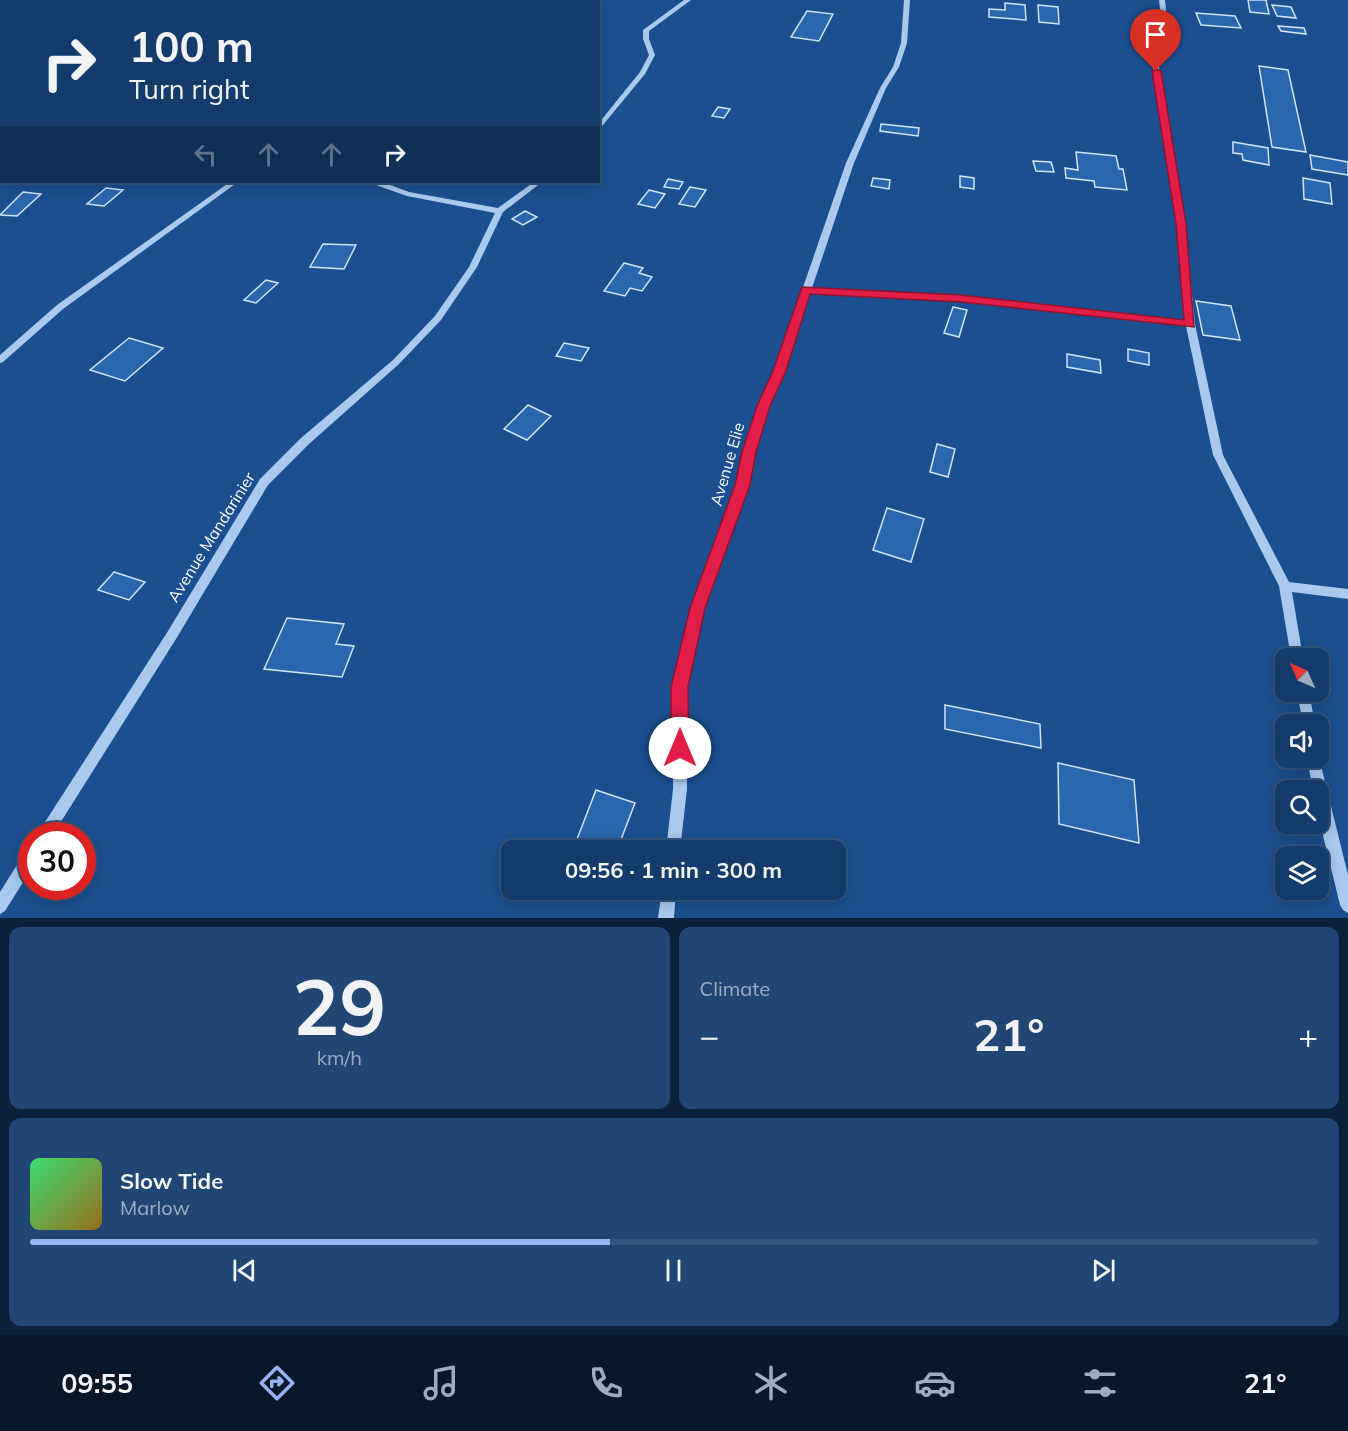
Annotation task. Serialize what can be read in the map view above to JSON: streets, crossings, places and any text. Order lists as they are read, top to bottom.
{
  "streets": {
    "street": ["Avenue Elie", "Avenue Mandarinier"]
  },
  "north": "top left",
  "page": {
    "turn": ["100 m", "Turn right"],
    "limit": "30",
    "trip": "09:56 · 1 min · 300 m",
    "tile": [
      ["29", "km/h"],
      "Climate"
    ],
    "heat": ["−", "21°", "+"],
    "song": ["Slow Tide", "Marlow"],
    "tabs": ["09:55", "21°"]
  }
}
